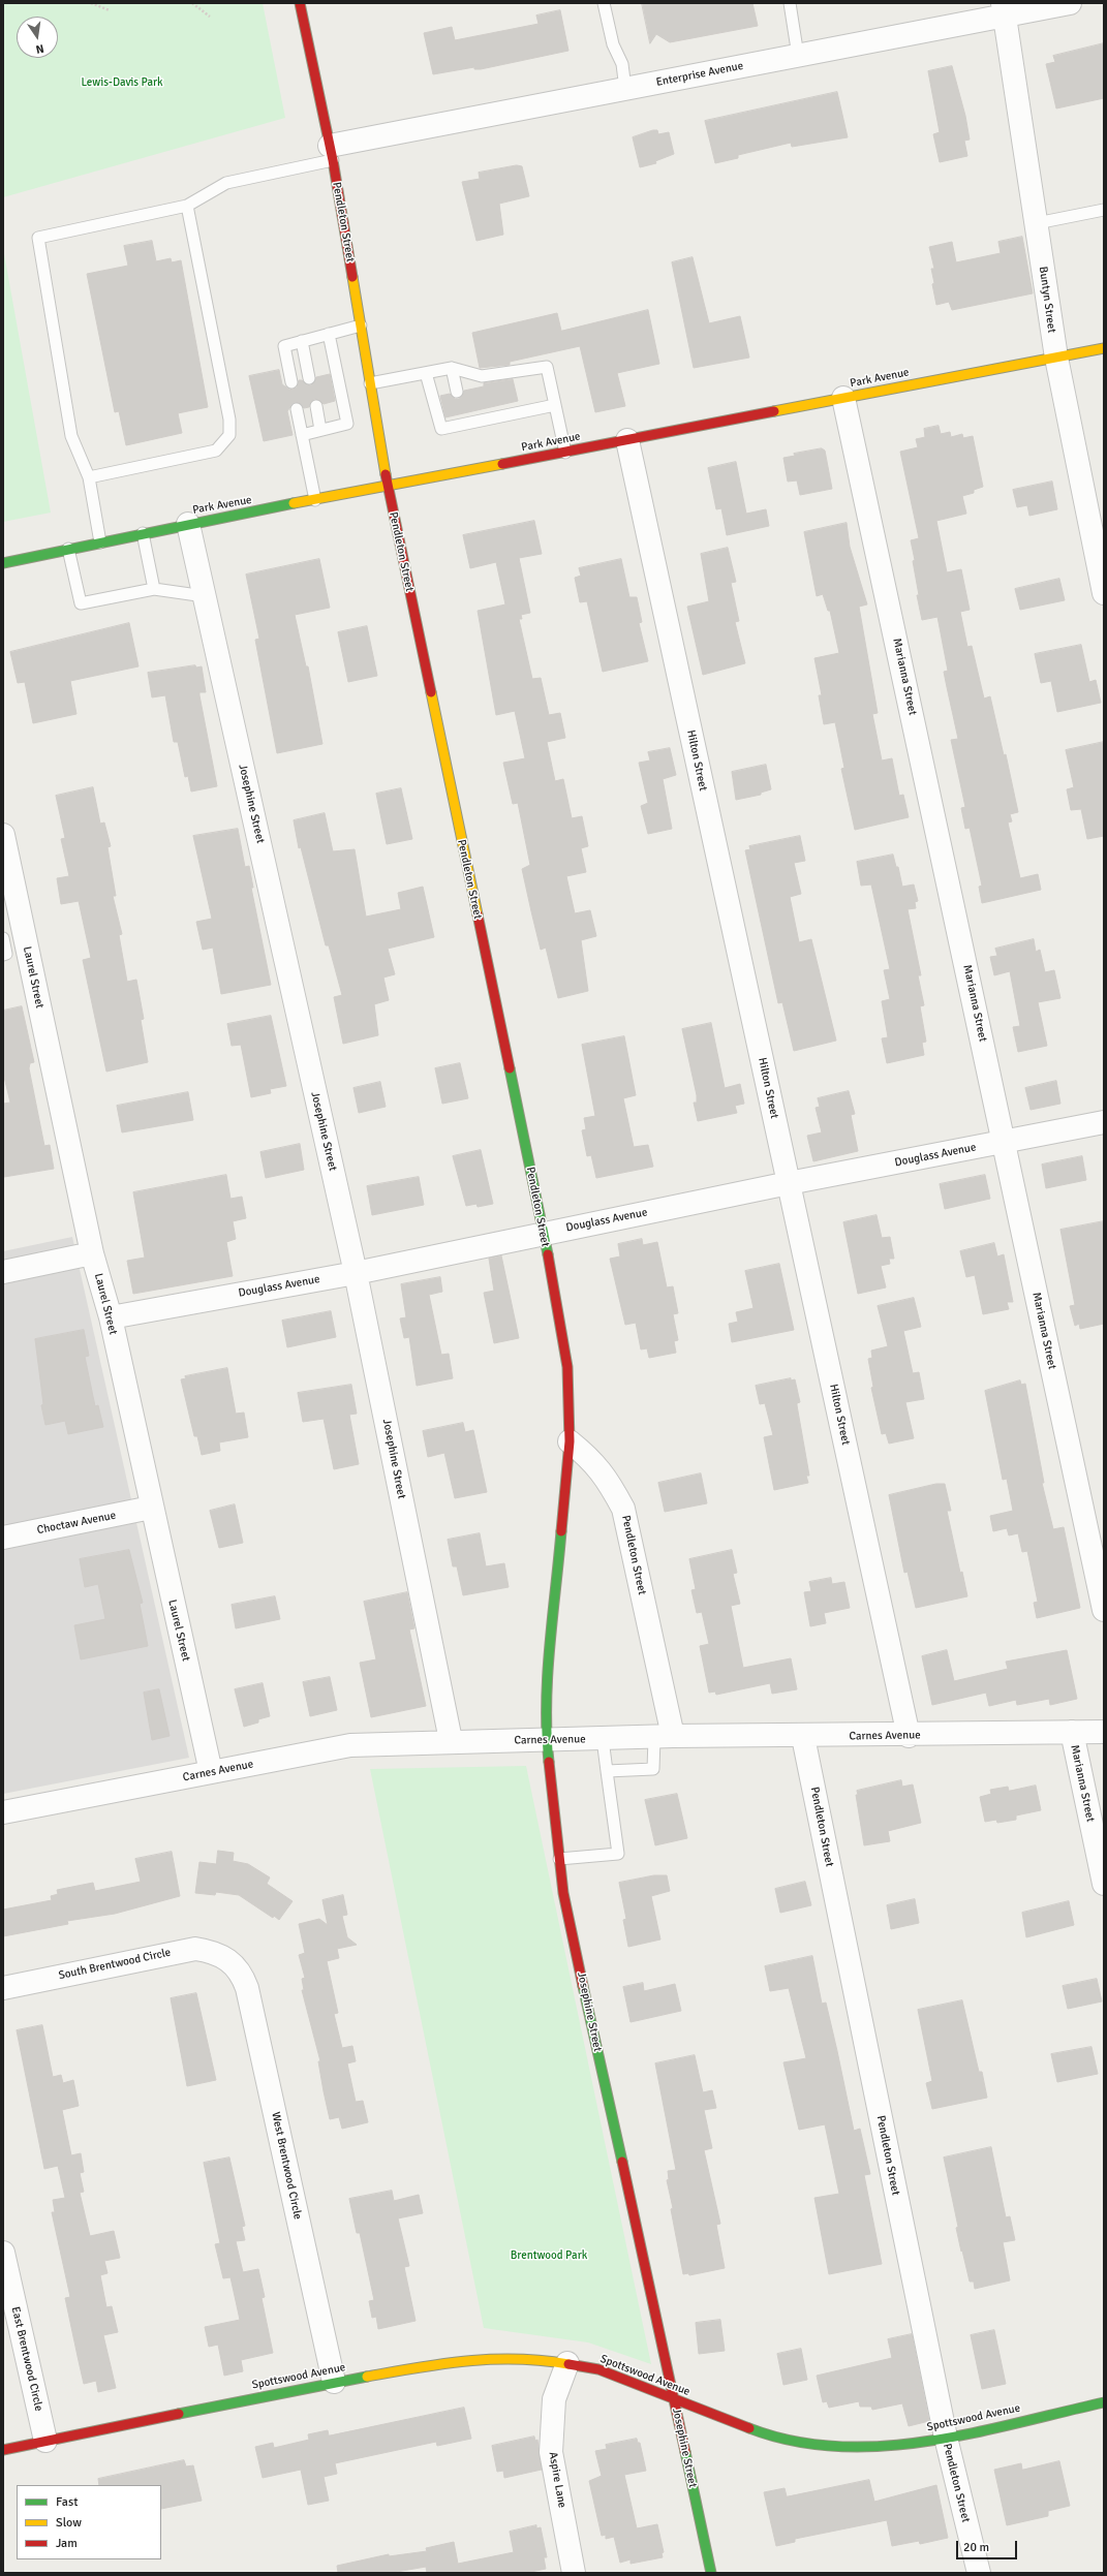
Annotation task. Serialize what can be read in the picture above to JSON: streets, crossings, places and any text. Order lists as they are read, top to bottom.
{
  "streets": {
    "main road": [
      "Pendleton Street",
      "Park Avenue",
      "Josephine Street",
      "Spottswood Avenue"
    ],
    "street": [
      "Enterprise Avenue",
      "Buntyn Street",
      "Marianna Street",
      "Hilton Street",
      "Laurel Street",
      "Douglass Avenue",
      "Choctaw Avenue",
      "Carnes Avenue",
      "South Brentwood Circle",
      "West Brentwood Circle",
      "East Brentwood Circle",
      "Aspire Lane"
    ]
  },
  "crossings": [
    ["Enterprise Avenue", "Pendleton Street"],
    ["Enterprise Avenue", "Buntyn Street"],
    ["Pendleton Street", "Park Avenue"],
    ["Pendleton Street", "Josephine Street"],
    ["Pendleton Street", "Douglass Avenue"],
    ["Pendleton Street", "Carnes Avenue"],
    ["Pendleton Street", "Spottswood Avenue"],
    ["Buntyn Street", "Park Avenue"],
    ["Park Avenue", "Marianna Street"],
    ["Park Avenue", "Hilton Street"],
    ["Park Avenue", "Josephine Street"],
    ["Marianna Street", "Douglass Avenue"],
    ["Marianna Street", "Carnes Avenue"],
    ["Hilton Street", "Douglass Avenue"],
    ["Hilton Street", "Carnes Avenue"],
    ["Josephine Street", "Douglass Avenue"],
    ["Josephine Street", "Carnes Avenue"],
    ["Josephine Street", "Spottswood Avenue"],
    ["Laurel Street", "Douglass Avenue"],
    ["Laurel Street", "Choctaw Avenue"],
    ["Laurel Street", "Carnes Avenue"],
    ["South Brentwood Circle", "West Brentwood Circle"],
    ["West Brentwood Circle", "Spottswood Avenue"],
    ["East Brentwood Circle", "Spottswood Avenue"],
    ["Spottswood Avenue", "Aspire Lane"]
  ],
  "parks": ["Lewis-Davis Park", "Brentwood Park"],
  "legend": ["Fast", "Slow", "Jam"],
  "scale_bar": "20 m",
  "north": "bottom"
}
